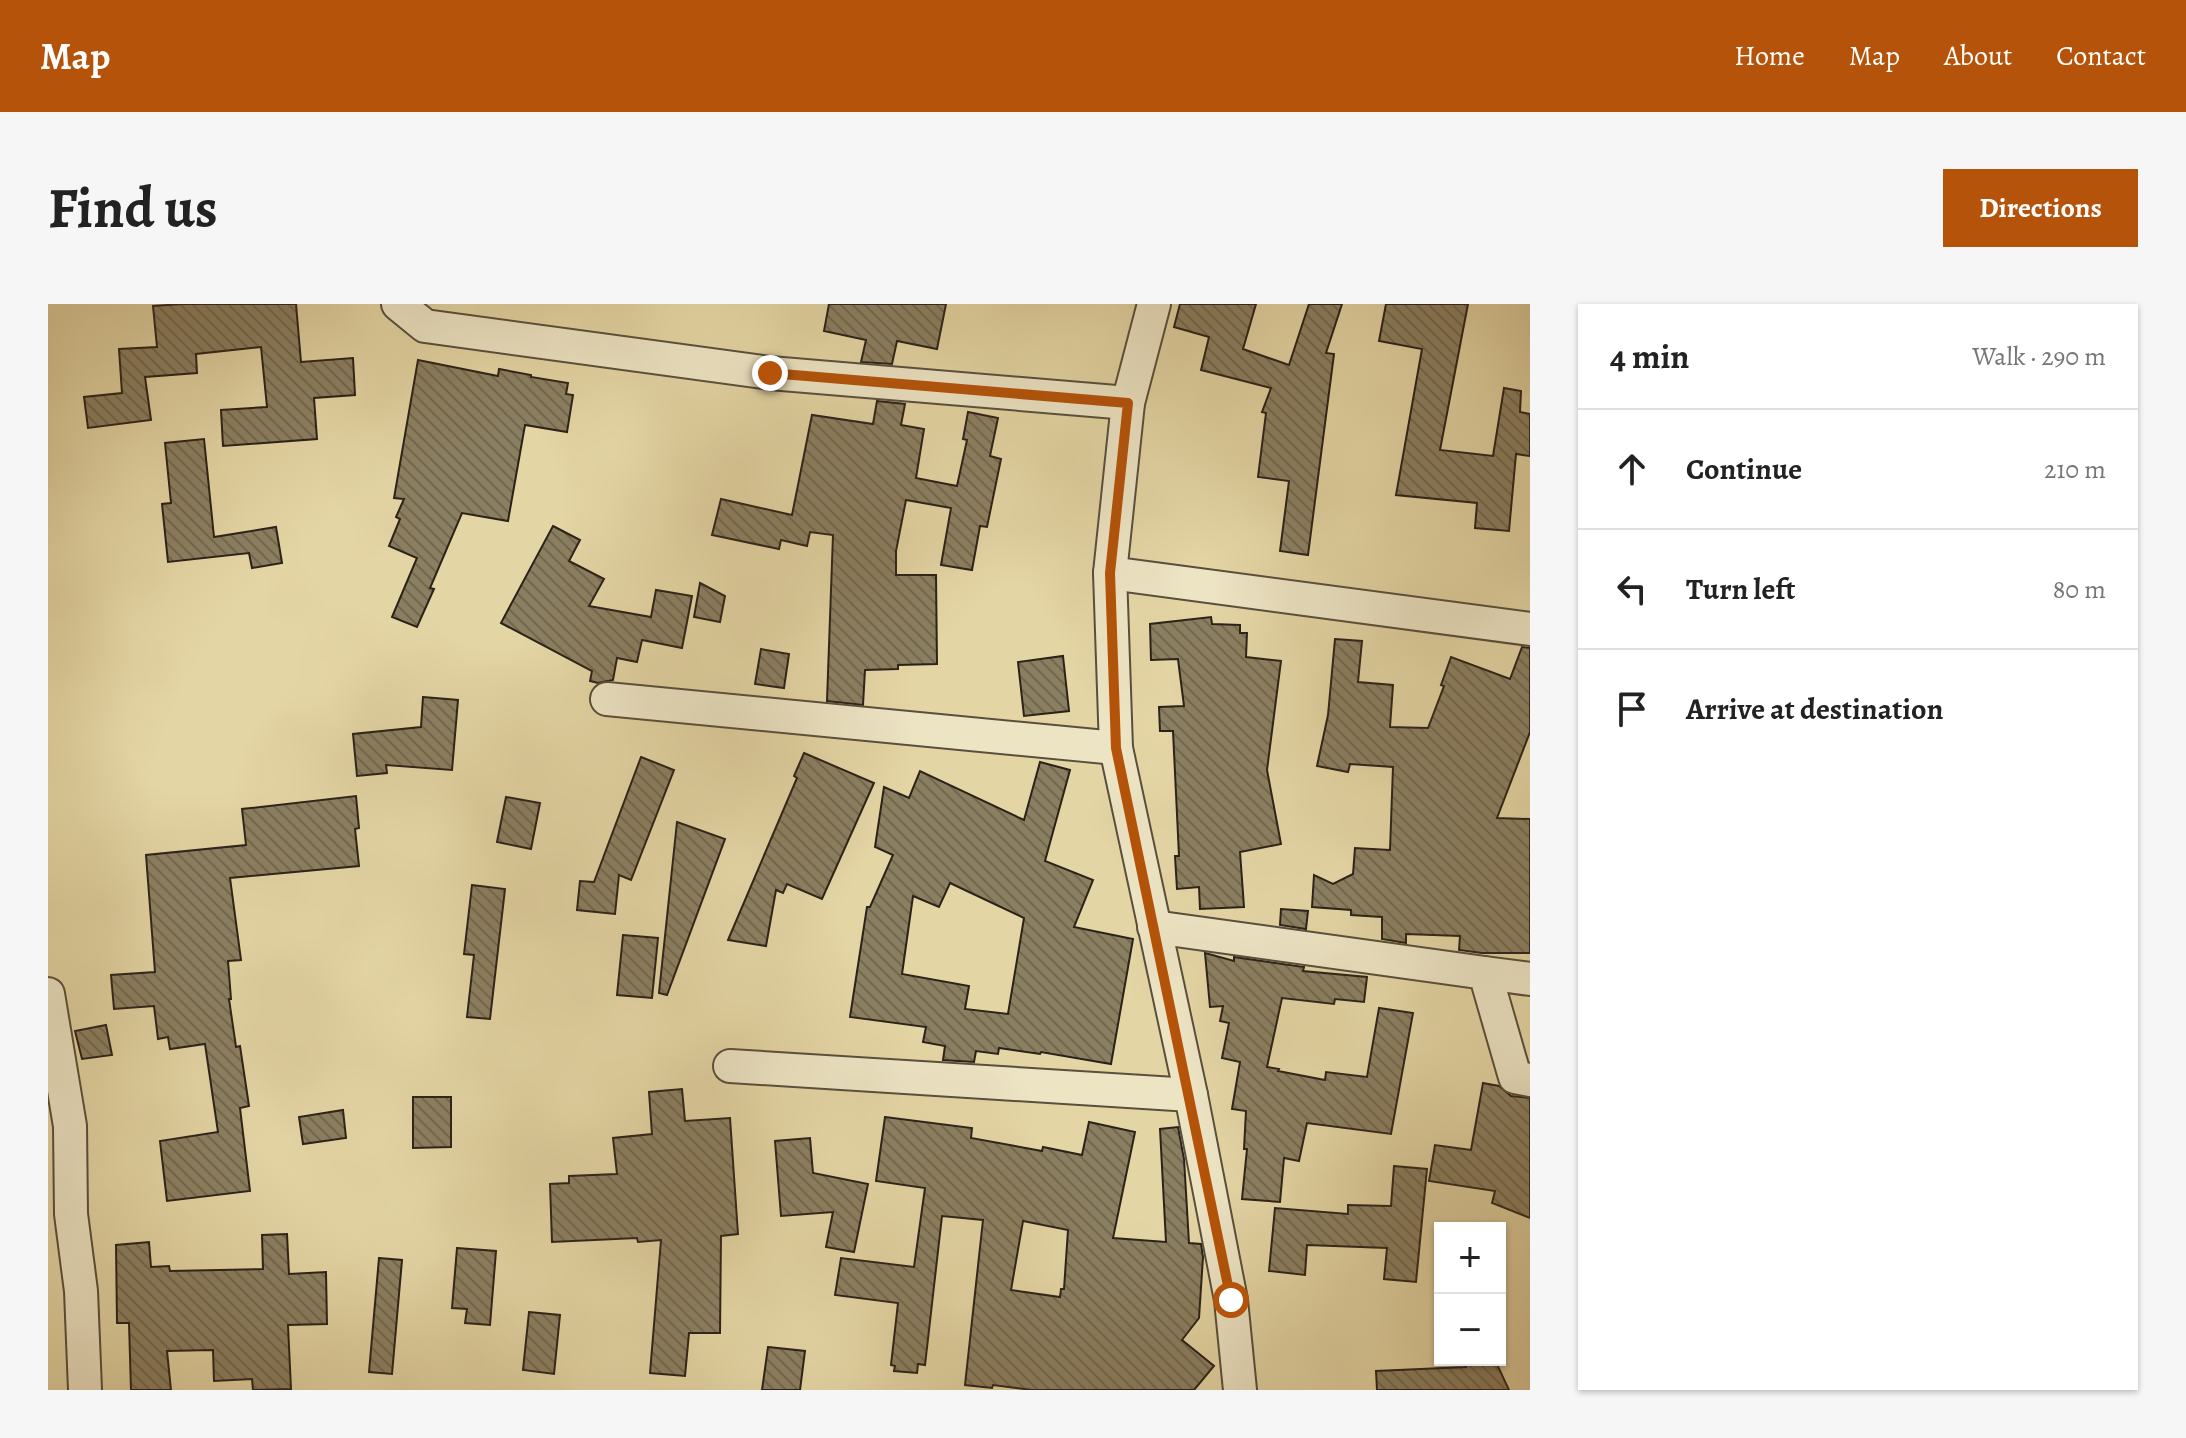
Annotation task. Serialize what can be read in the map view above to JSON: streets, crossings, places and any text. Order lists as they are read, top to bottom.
{
  "page": {
    "header": "Map",
    "nav": [
      "Home",
      "Map",
      "About",
      "Contact"
    ],
    "buttons": "Directions",
    "title": "Find us",
    "heading": ["4 min", "Walk · 290 m"],
    "list": [
      ["Continue", "210 m"],
      ["Turn left", "80 m"],
      "Arrive at destination"
    ],
    "map_buttons": ["+", "−"]
  }
}
